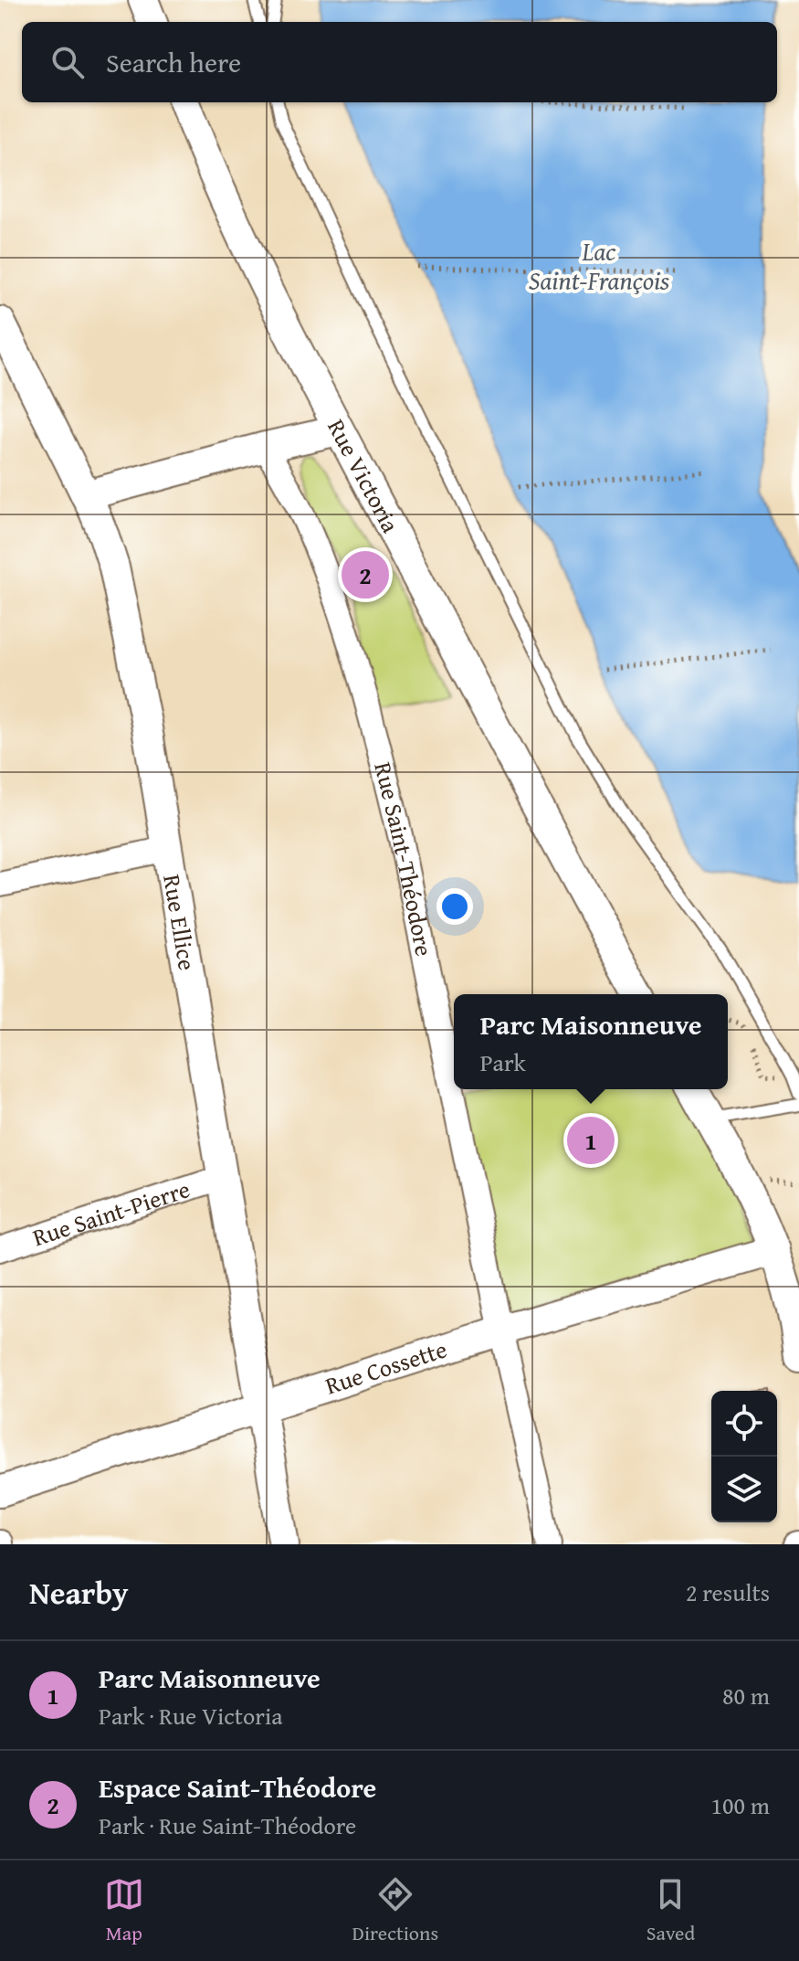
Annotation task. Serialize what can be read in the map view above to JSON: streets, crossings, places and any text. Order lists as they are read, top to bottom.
{
  "streets": {
    "street": [
      "Rue Victoria",
      "Rue Saint-Théodore",
      "Rue Ellice",
      "Rue Saint-Pierre",
      "Rue Cossette"
    ]
  },
  "crossings": [
    ["Rue Saint-Théodore", "Rue Cossette"],
    ["Rue Ellice", "Rue Saint-Pierre"],
    ["Rue Ellice", "Rue Cossette"]
  ],
  "water": ["Lac Saint-François"],
  "page": {
    "search": "Search here",
    "pins": ["2", "1"],
    "popup": ["Parc Maisonneuve", "Park"],
    "heading": ["Nearby", "2 results"],
    "list": [
      {
        "mark": "1",
        "name": "Parc Maisonneuve",
        "note": "Park · Rue Victoria",
        "value": "80 m"
      },
      {
        "mark": "2",
        "name": "Espace Saint-Théodore",
        "note": "Park · Rue Saint-Théodore",
        "value": "100 m"
      }
    ],
    "nav": ["Map", "Directions", "Saved"]
  }
}
